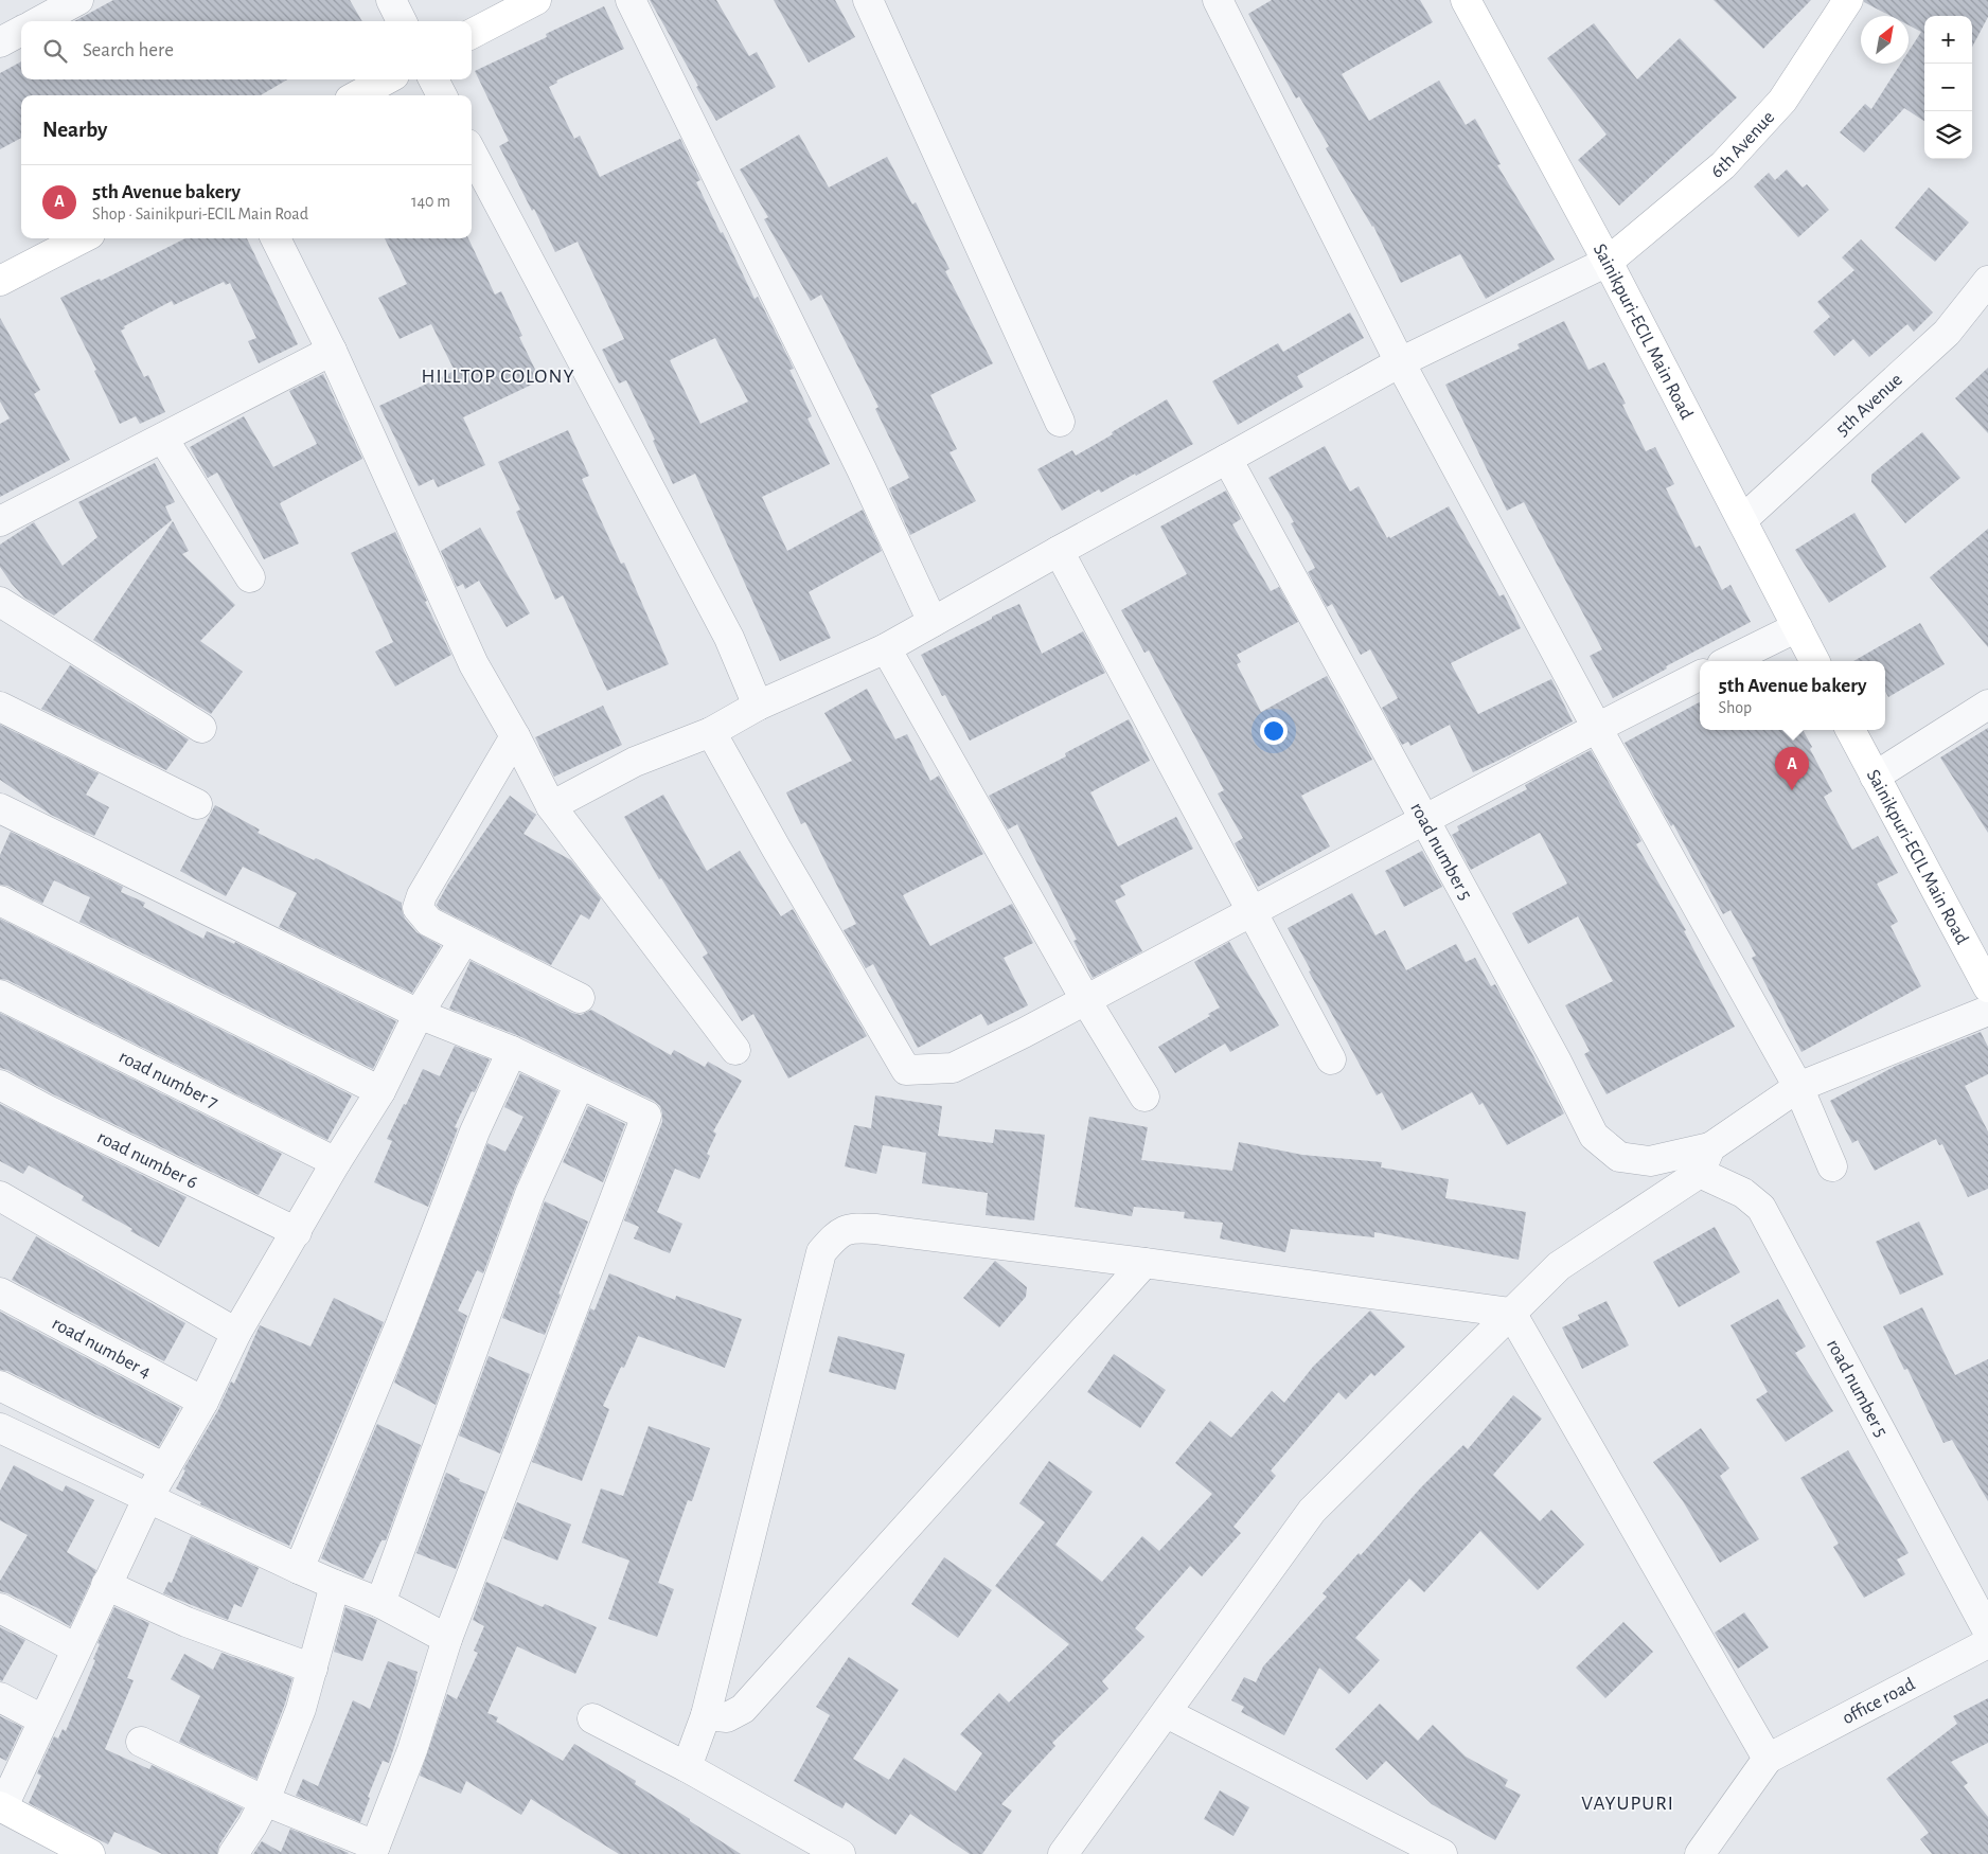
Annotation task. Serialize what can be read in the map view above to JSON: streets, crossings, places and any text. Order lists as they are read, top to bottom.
{
  "streets": {
    "main road": ["6th Avenue", "Sainikpuri-ECIL Main Road"],
    "street": [
      "5th Avenue",
      "road number 5",
      "road number 7",
      "road number 6",
      "road number 4",
      "office road"
    ]
  },
  "crossings": [
    ["6th Avenue", "Sainikpuri-ECIL Main Road"],
    ["Sainikpuri-ECIL Main Road", "5th Avenue"]
  ],
  "districts": ["HILLTOP COLONY", "VAYUPURI"],
  "north": "top right",
  "page": {
    "map_buttons": ["+", "−"],
    "search": "Search here",
    "heading": "Nearby",
    "list": [
      {
        "mark": "A",
        "name": "5th Avenue bakery",
        "note": "Shop · Sainikpuri-ECIL Main Road",
        "value": "140 m"
      }
    ],
    "popup": ["5th Avenue bakery", "Shop"],
    "pins": "A"
  }
}
